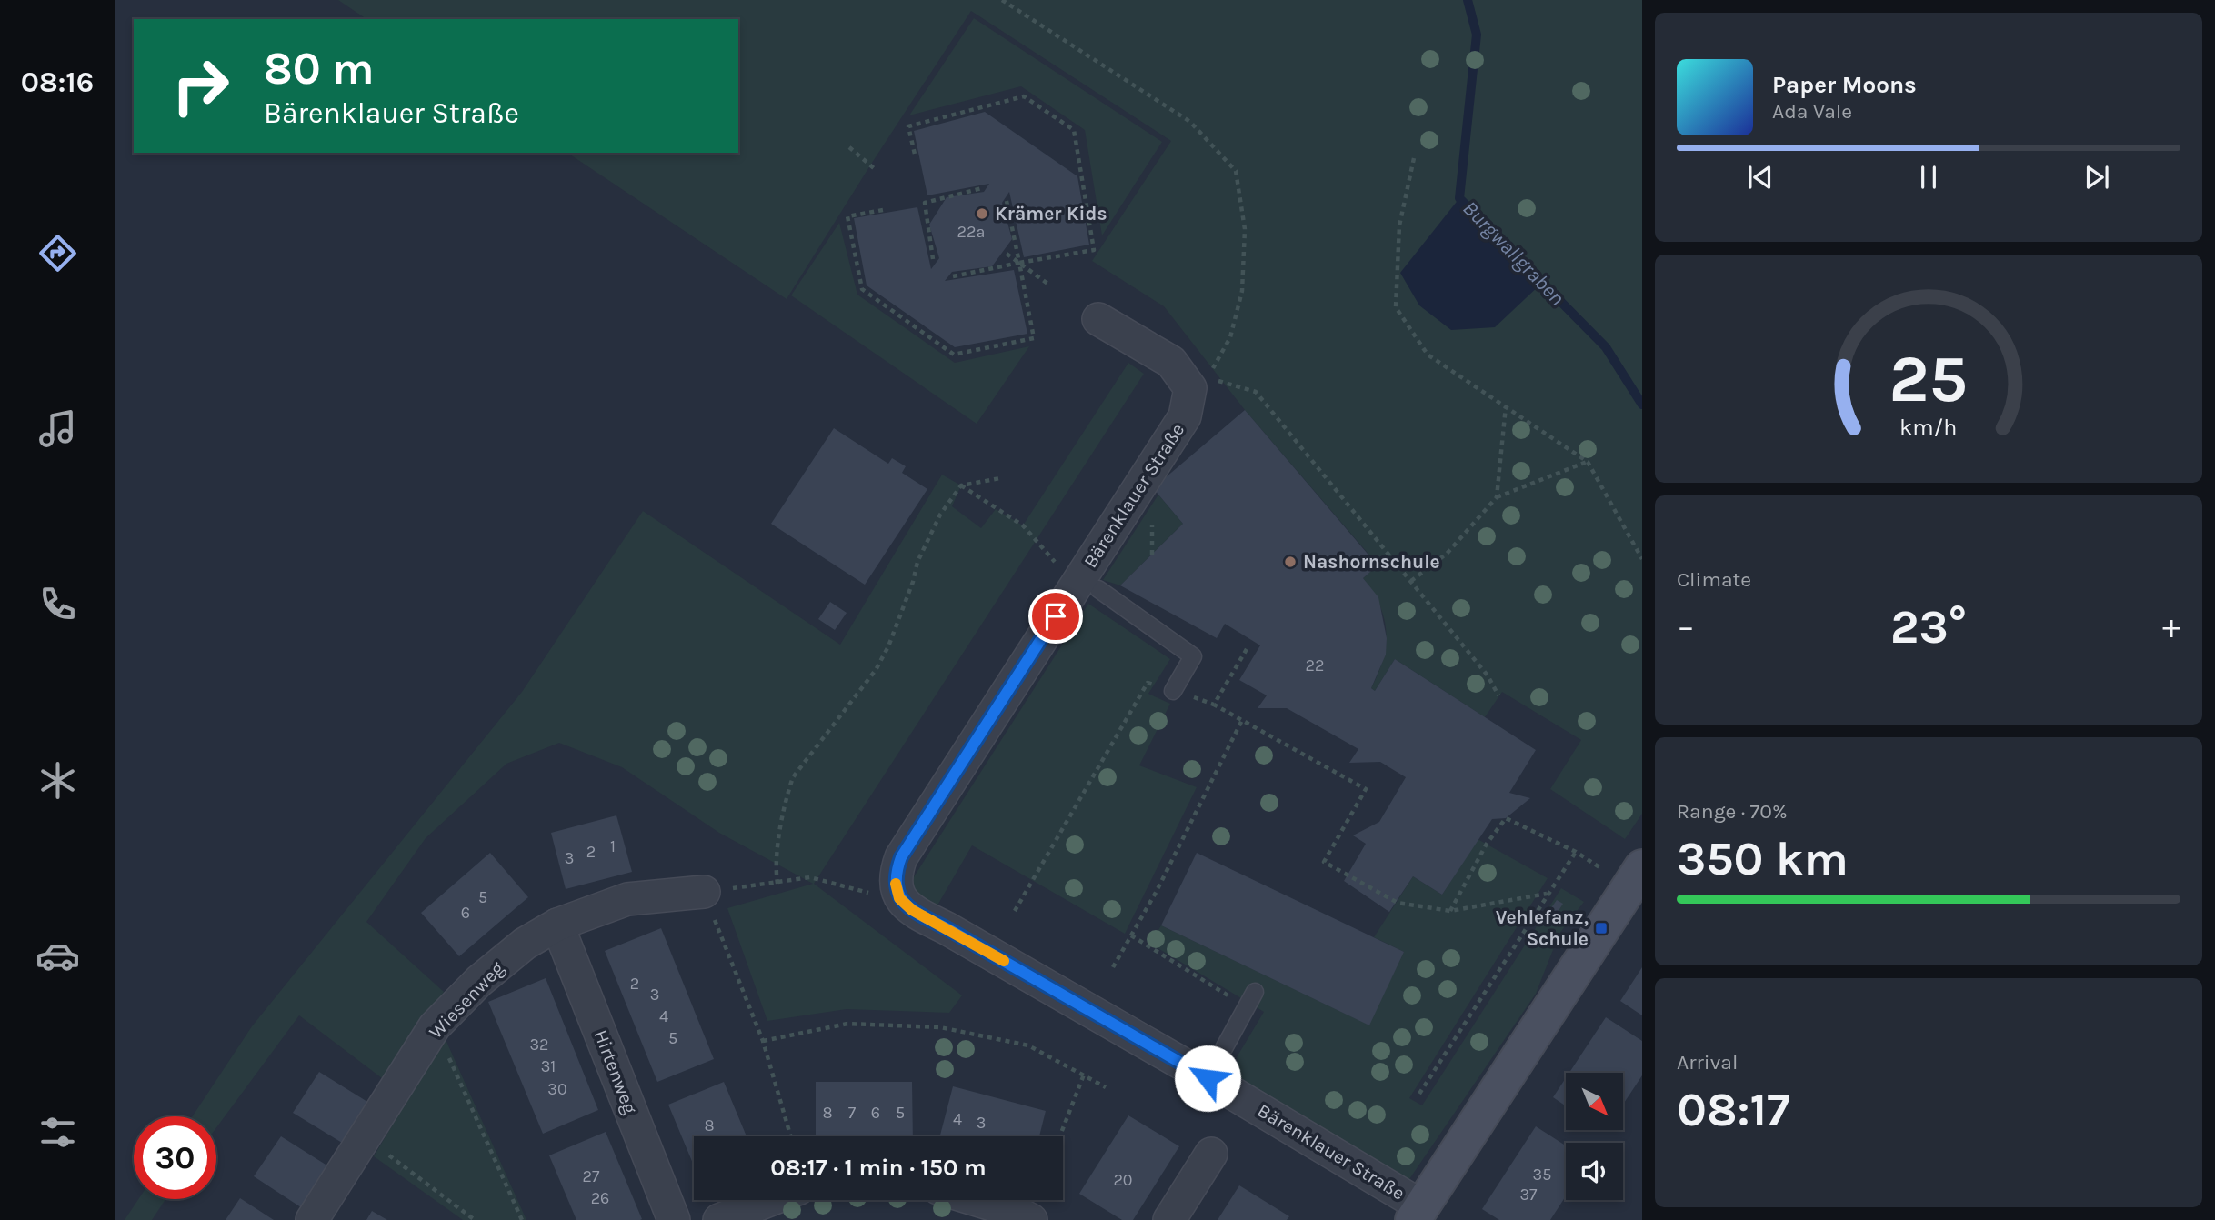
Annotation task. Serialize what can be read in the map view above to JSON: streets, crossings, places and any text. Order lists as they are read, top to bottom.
{
  "streets": {
    "street": ["Bärenklauer Straße", "Wiesenweg", "Hirtenweg"]
  },
  "crossings": [
    ["Wiesenweg", "Hirtenweg"]
  ],
  "water": ["Burgwallgraben"],
  "places": {
    "other": ["Krämer Kids", "Nashornschule"],
    "transit": ["Vehlefanz, Schule"]
  },
  "house_numbers": [
    "22a",
    "22",
    "1",
    "2",
    "3",
    "5",
    "6",
    "2",
    "3",
    "4",
    "5",
    "32",
    "31",
    "30",
    "8",
    "7",
    "6",
    "5",
    "4",
    "3",
    "8",
    "35",
    "27",
    "20",
    "37",
    "26"
  ],
  "north": "bottom right",
  "page": {
    "tabs": "08:16",
    "turn": ["80 m", "Bärenklauer Straße"],
    "song": ["Paper Moons", "Ada Vale"],
    "tile": [
      "Climate",
      ["Range · 70%", "350 km"],
      ["Arrival", "08:17"]
    ],
    "heat": ["−", "23°", "+"],
    "limit": "30",
    "trip": "08:17 · 1 min · 150 m",
    "gauge": ["25", "km/h"]
  }
}
